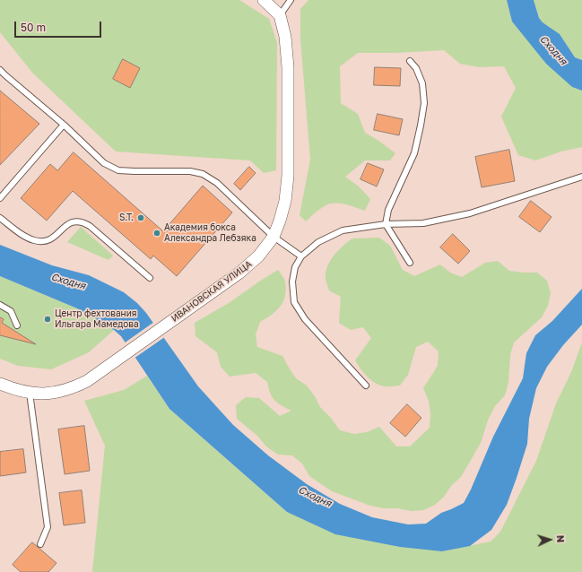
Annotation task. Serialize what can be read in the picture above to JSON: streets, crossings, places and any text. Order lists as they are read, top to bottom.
{
  "streets": {
    "street": ["ИВАНОВСКАЯ УЛИЦА"]
  },
  "water": ["Сходня"],
  "places": ["S.T.", "Академия бокса Александра Лебзяка", "Центр фехтования Ильгара Мамедова"],
  "scale_bar": "50 m",
  "north": "right"
}
